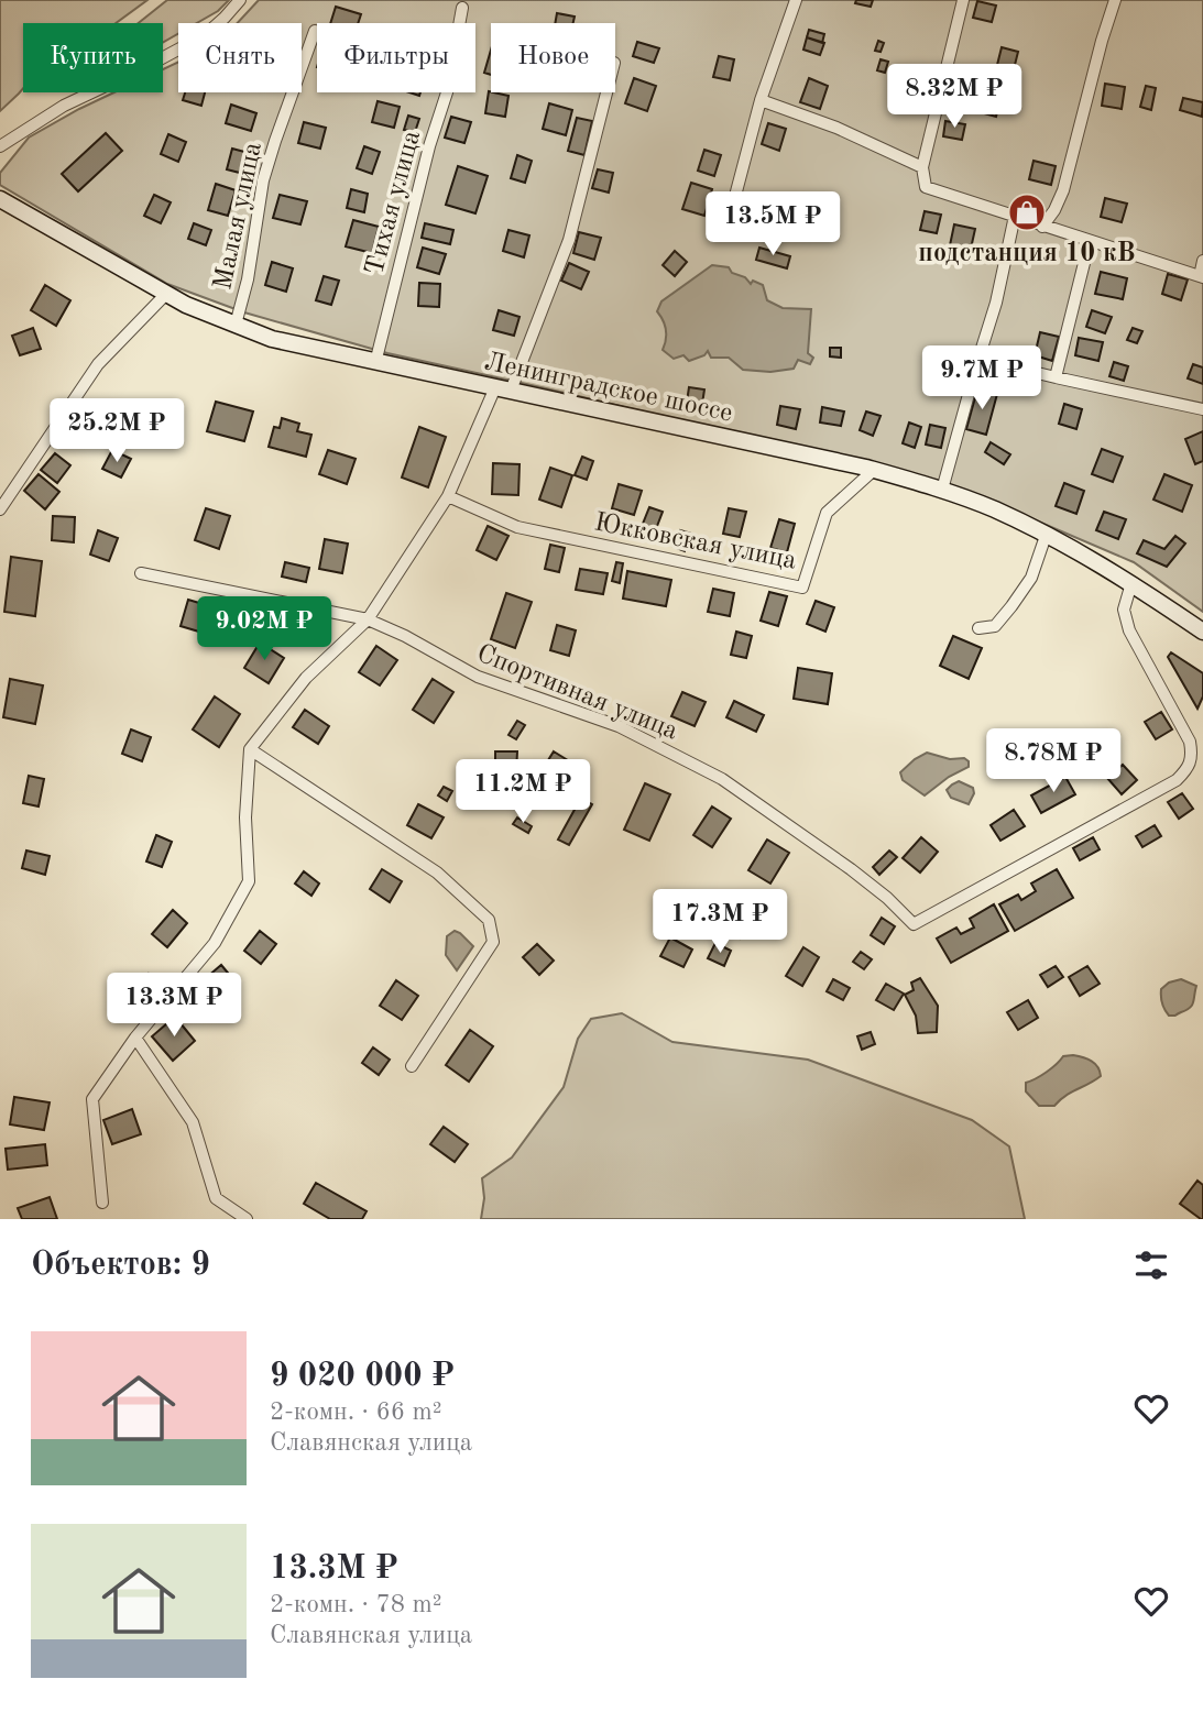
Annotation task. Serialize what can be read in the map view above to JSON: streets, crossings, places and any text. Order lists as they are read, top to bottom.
{
  "streets": {
    "main road": ["Ленинградское шоссе"],
    "street": [
      "Тихая улица",
      "Малая улица",
      "Юкковская улица",
      "Спортивная улица"
    ]
  },
  "crossings": [
    ["Тихая улица", "Ленинградское шоссе"],
    ["Малая улица", "Ленинградское шоссе"],
    ["Ленинградское шоссе", "Юкковская улица"],
    ["Ленинградское шоссе", "Спортивная улица"]
  ],
  "places": {
    "shop": ["подстанция 10 кВ"]
  },
  "page": {
    "chip": [
      "Купить",
      "Снять",
      "Фильтры",
      "Новое"
    ],
    "price": [
      "8.32M ₽",
      "13.5M ₽",
      "9.7M ₽",
      "25.2M ₽",
      "9.02M ₽",
      "8.78M ₽",
      "11.2M ₽",
      "17.3M ₽",
      "13.3M ₽"
    ],
    "heading": "Объектов: 9",
    "list": [
      {
        "name": "9 020 000 ₽",
        "note": "2-комн. · 66 m² · Славянская улица"
      },
      {
        "name": "13.3M ₽",
        "note": "2-комн. · 78 m² · Славянская улица"
      }
    ]
  }
}
